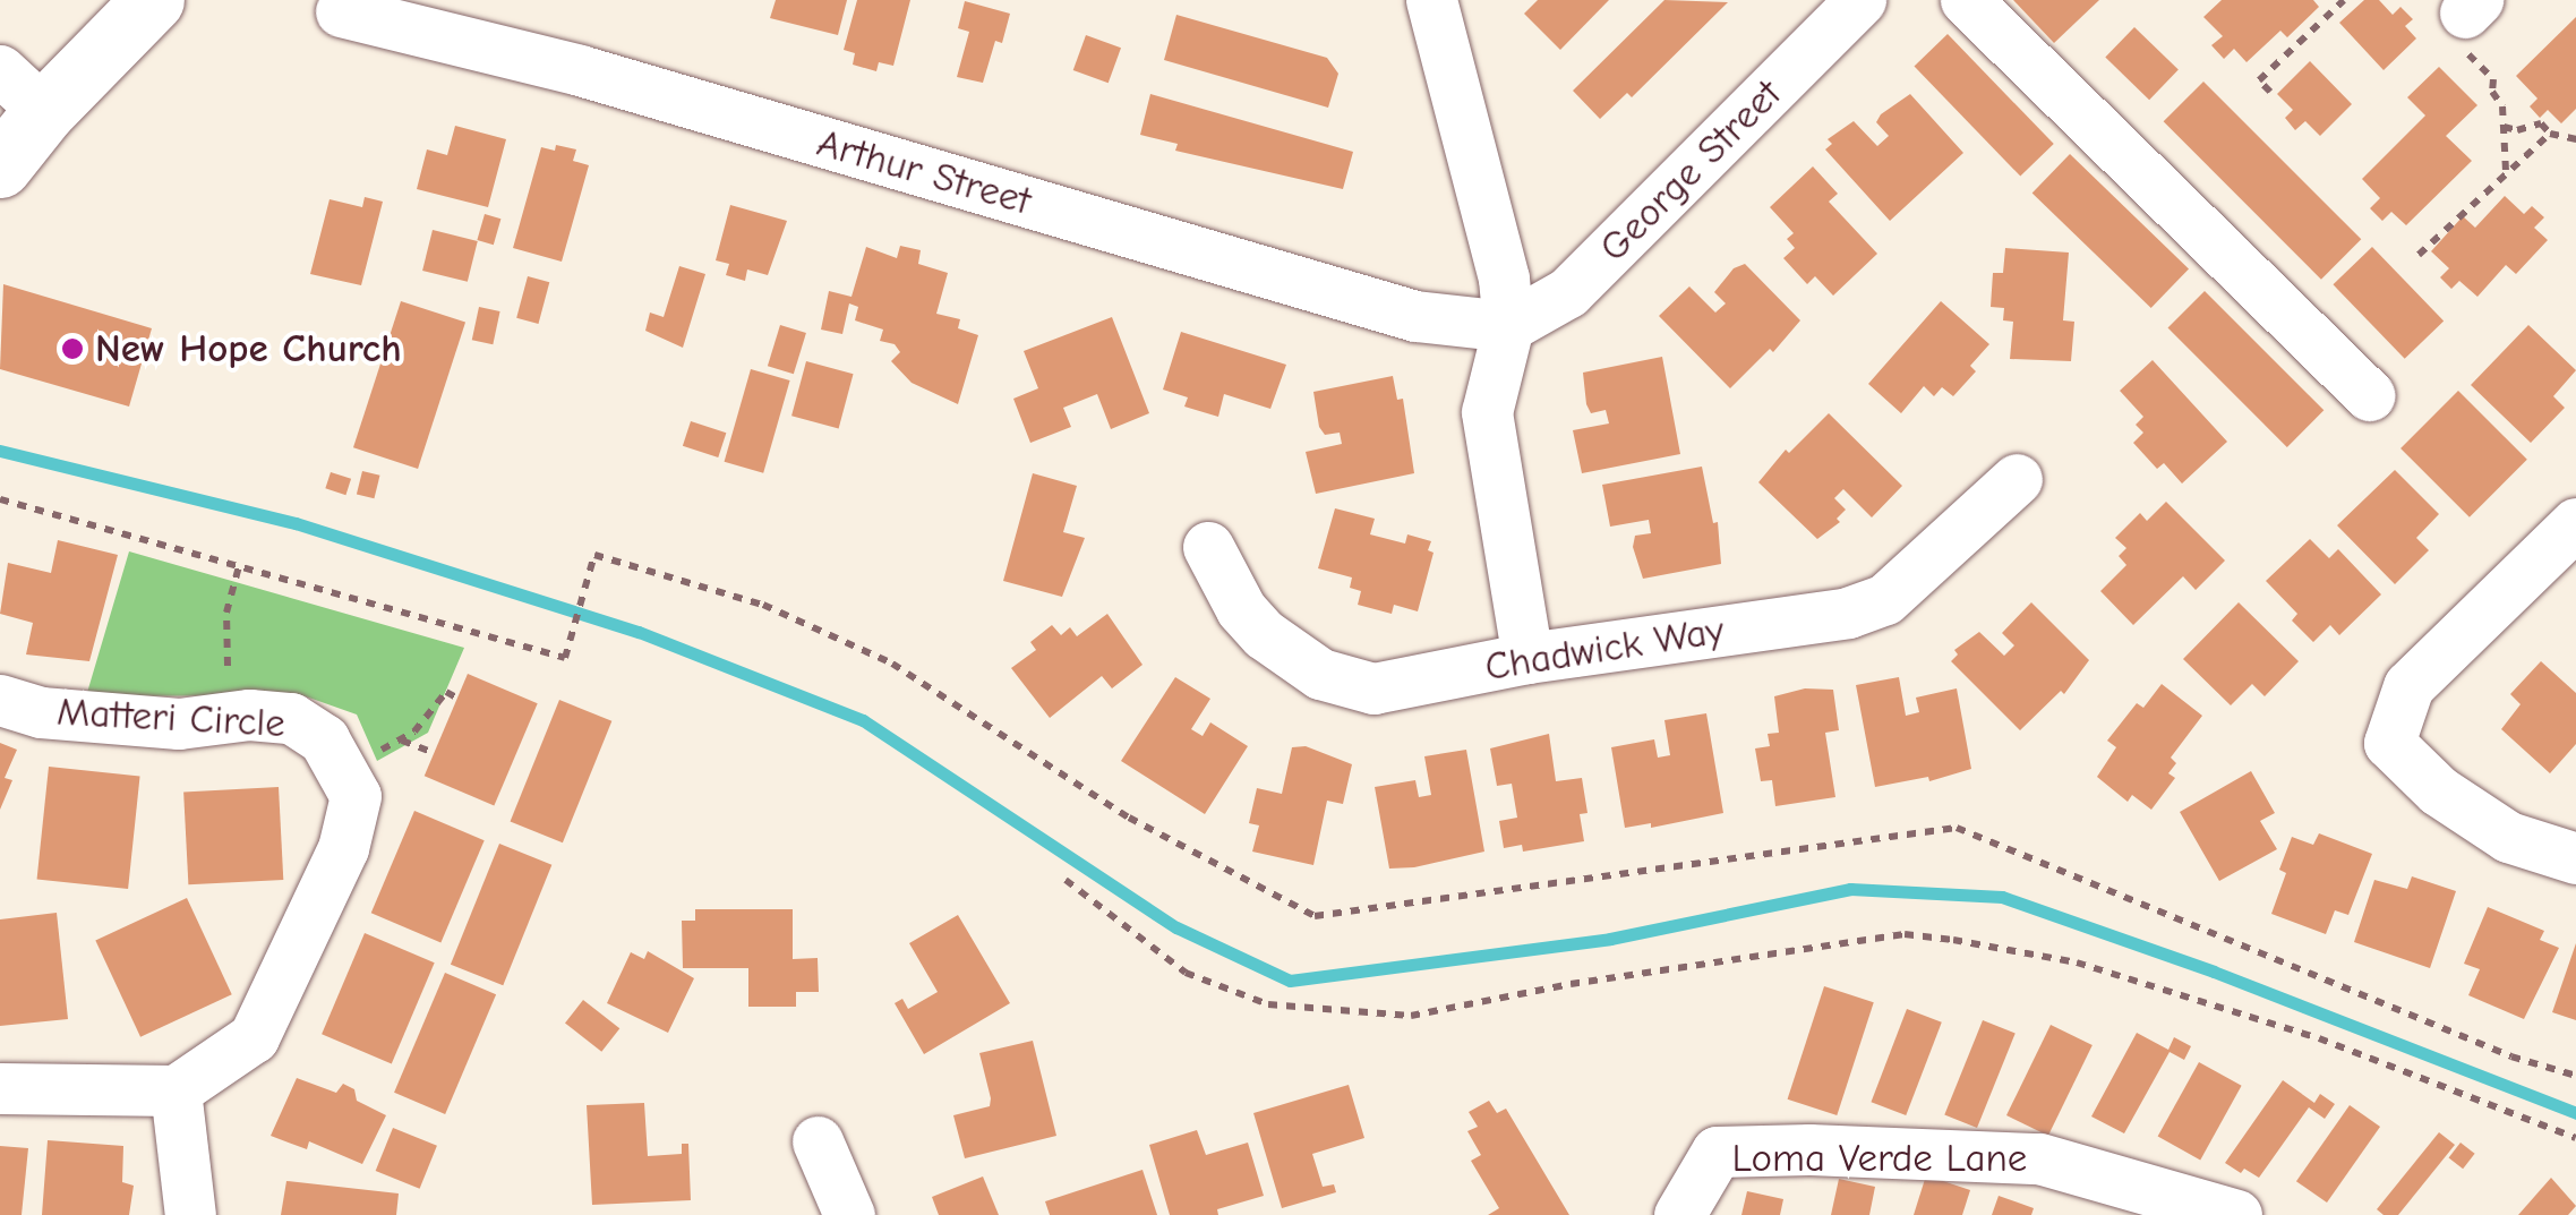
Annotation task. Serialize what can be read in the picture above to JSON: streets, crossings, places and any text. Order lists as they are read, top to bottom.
{
  "streets": {
    "street": [
      "George Street",
      "Arthur Street",
      "Chadwick Way",
      "Matteri Circle",
      "Loma Verde Lane"
    ]
  },
  "crossings": [
    ["George Street", "Arthur Street"]
  ],
  "places": ["New Hope Church"]
}
